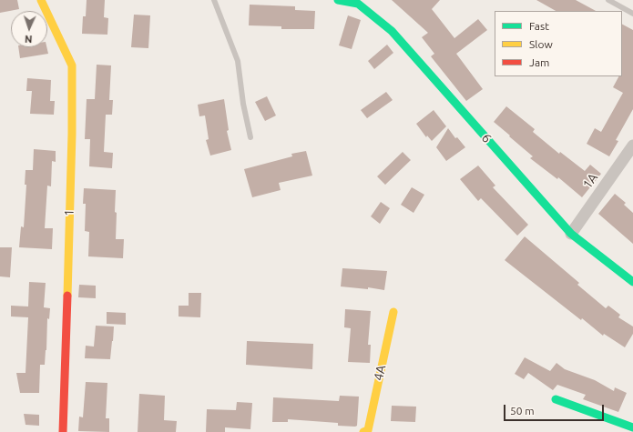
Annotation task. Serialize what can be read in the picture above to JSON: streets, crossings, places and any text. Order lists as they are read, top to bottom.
{
  "streets": {
    "street": [
      "6",
      "1A",
      "1",
      "4A"
    ]
  },
  "crossings": [
    ["6", "1A"]
  ],
  "legend": ["Fast", "Slow", "Jam"],
  "scale_bar": "50 m",
  "north": "bottom"
}
